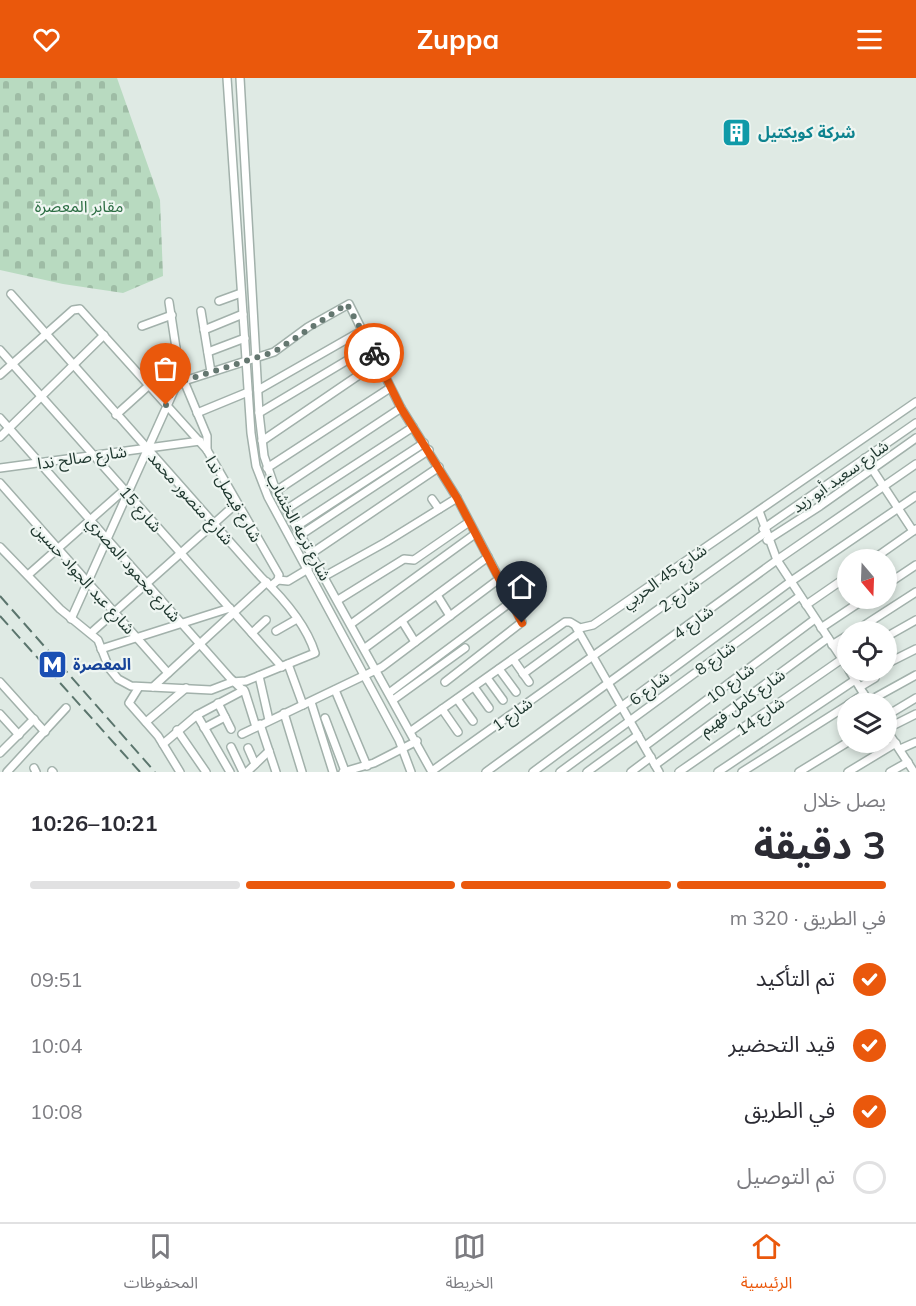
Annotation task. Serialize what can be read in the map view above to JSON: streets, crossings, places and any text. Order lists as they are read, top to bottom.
{
  "streets": {
    "street": [
      "شارع صالح ندا",
      "شارع سعيد أبو زيد",
      "شارع منصور محمد",
      "شارع فيصل ندا",
      "شارع 15",
      "شارع ترعه الخشاب",
      "شارع محمود المصري",
      "شارع 45 الحربي",
      "شارع عبد الجواد حسين",
      "شارع 2",
      "شارع 4",
      "شارع 8",
      "شارع 10",
      "شارع 6",
      "شارع كامل فهيم",
      "شارع 1",
      "شارع 14"
    ]
  },
  "crossings": [
    ["شارع صالح ندا", "شارع منصور محمد"],
    ["شارع صالح ندا", "شارع فيصل ندا"],
    ["شارع صالح ندا", "شارع 15"],
    ["شارع صالح ندا", "شارع محمود المصري"],
    ["شارع سعيد أبو زيد", "شارع 2"],
    ["شارع منصور محمد", "شارع فيصل ندا"],
    ["شارع منصور محمد", "شارع 15"],
    ["شارع ترعه الخشاب", "شارع 45 الحربي"],
    ["شارع ترعه الخشاب", "شارع 1"],
    ["شارع 2", "شارع 1"]
  ],
  "parks": ["مقابر المعصرة"],
  "places": {
    "building": ["شركة كويكتيل"],
    "metro station": ["المعصرة"]
  },
  "north": "bottom",
  "page": {
    "header": "Zuppa",
    "heading": ["3 دقيقة", "يصل خلال", "10:21–10:26"],
    "bar": "في الطريق · 320 m",
    "list": [
      ["تم التأكيد", "09:51"],
      ["قيد التحضير", "10:04"],
      ["في الطريق", "10:08"],
      "تم التوصيل"
    ],
    "tabs": ["الرئيسية", "الخريطة", "المحفوظات"]
  }
}
